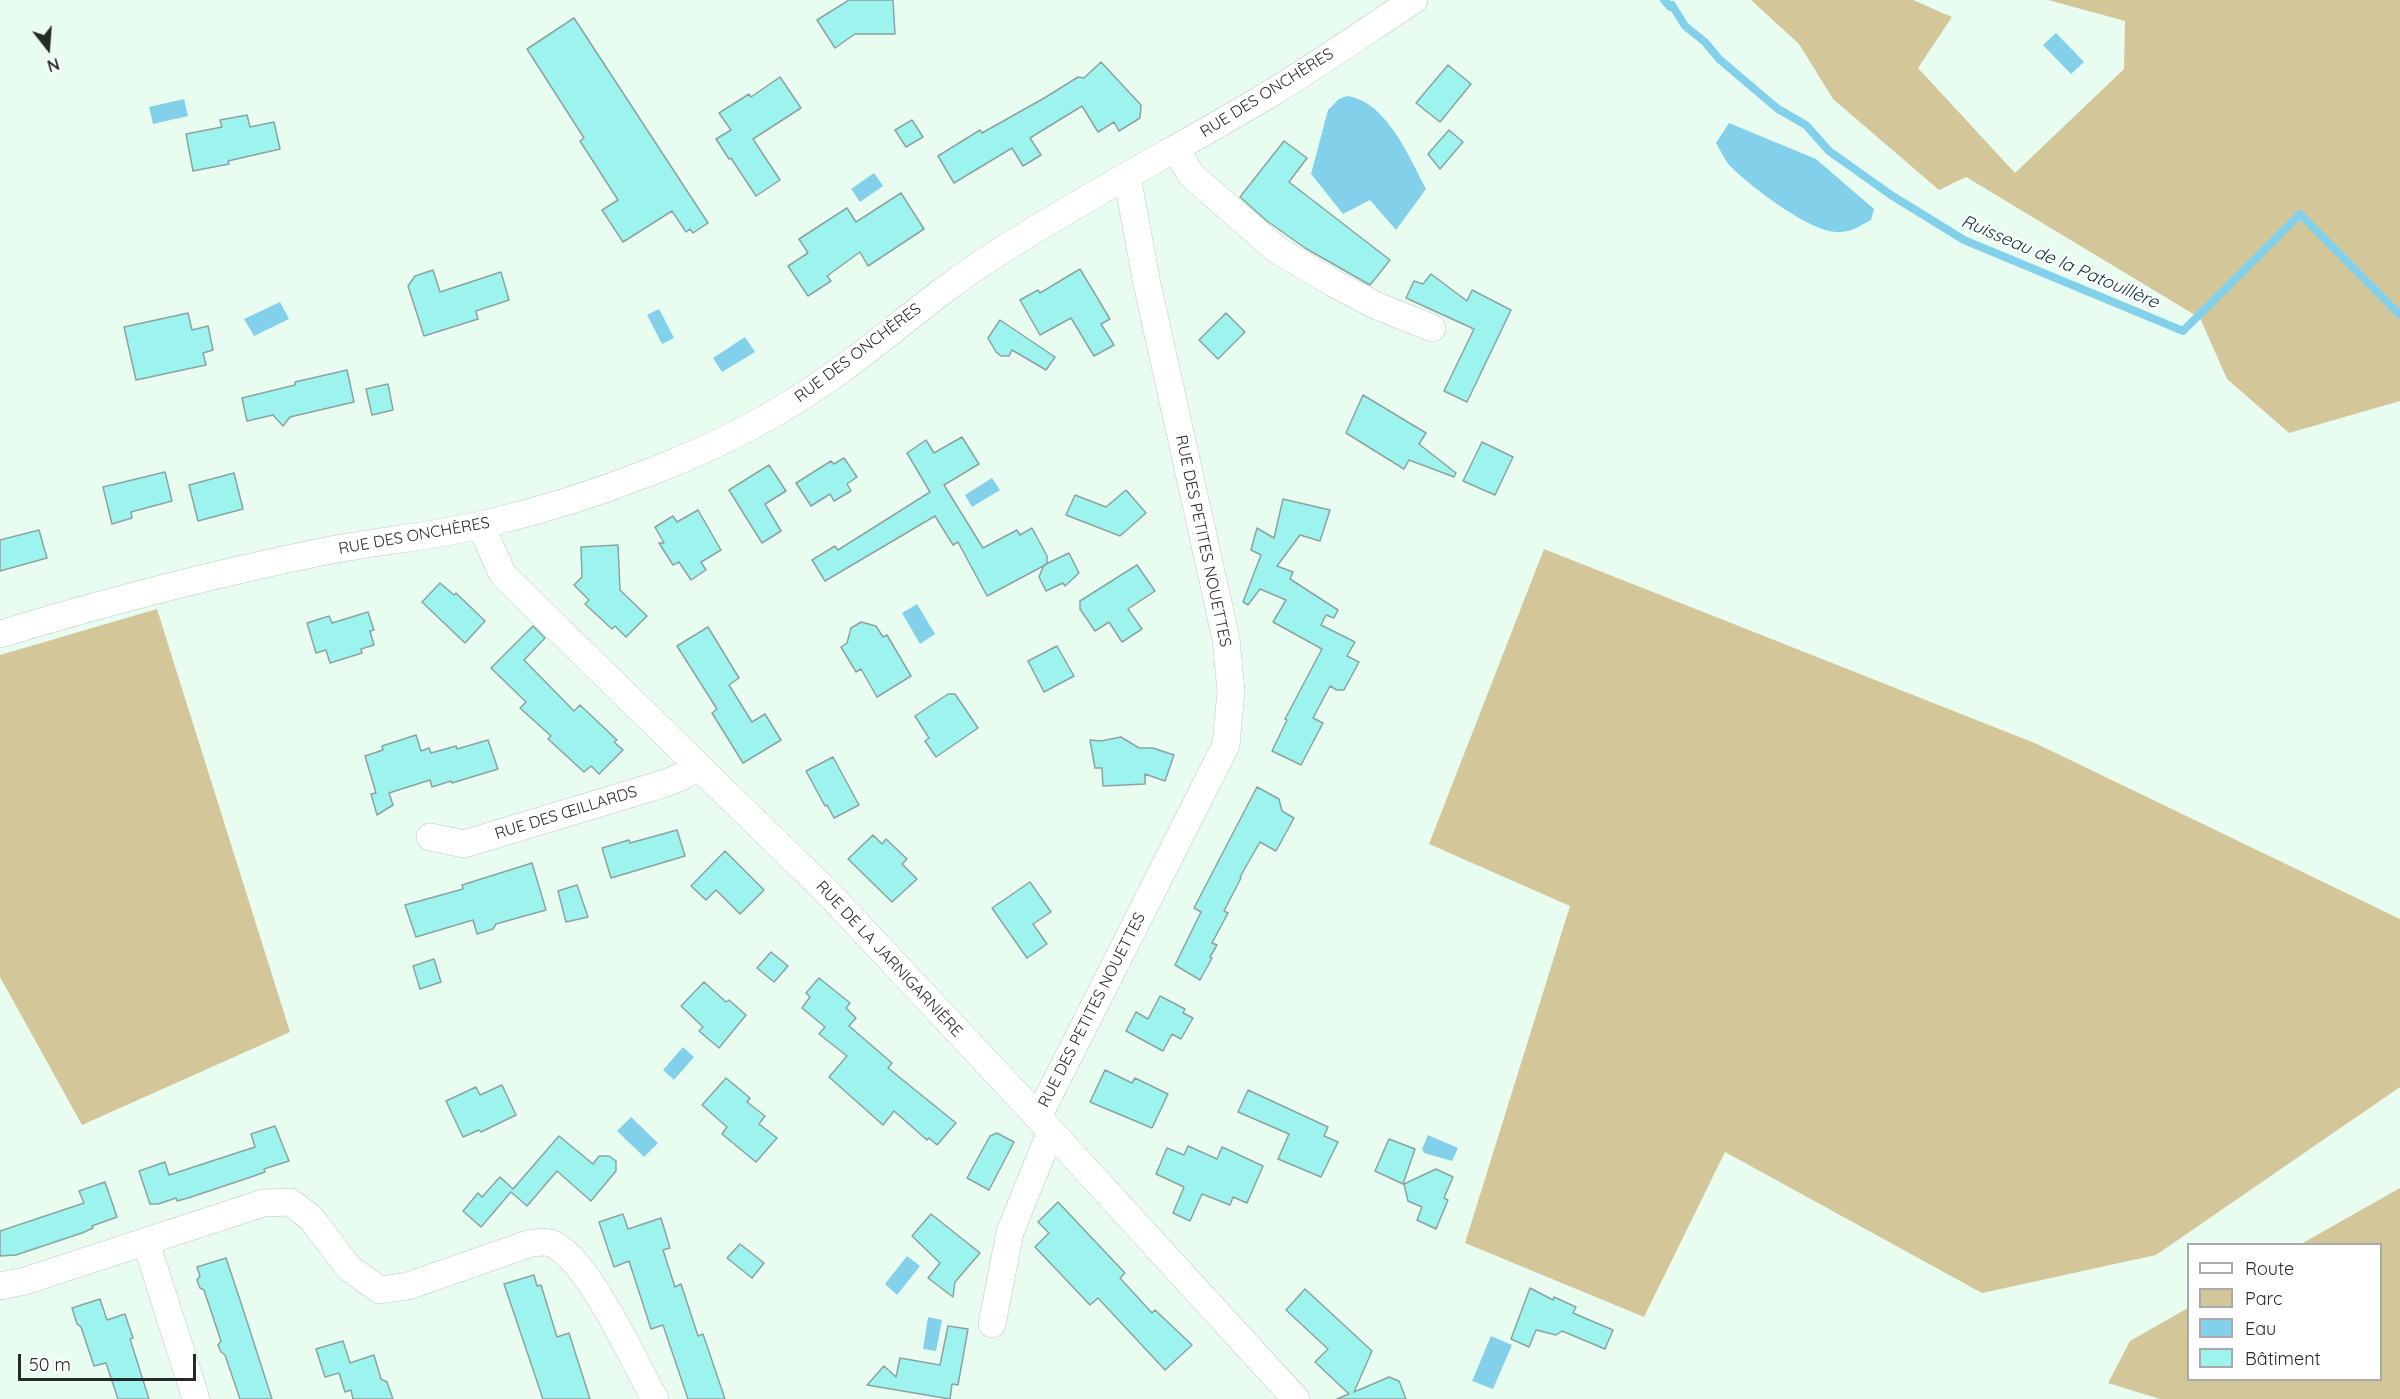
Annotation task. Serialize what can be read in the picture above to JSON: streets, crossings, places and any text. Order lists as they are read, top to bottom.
{
  "streets": {
    "street": [
      "RUE DES ONCHÈRES",
      "RUE DES PETITES NOUETTES",
      "RUE DES ŒILLARDS",
      "RUE DE LA JARNIGARNIÈRE"
    ]
  },
  "crossings": [
    ["RUE DES ONCHÈRES", "RUE DES PETITES NOUETTES"],
    ["RUE DES ONCHÈRES", "RUE DE LA JARNIGARNIÈRE"],
    ["RUE DES PETITES NOUETTES", "RUE DE LA JARNIGARNIÈRE"],
    ["RUE DES ŒILLARDS", "RUE DE LA JARNIGARNIÈRE"]
  ],
  "water": ["Ruisseau de la Patouillère"],
  "legend": [
    "Route",
    "Parc",
    "Eau",
    "Bâtiment"
  ],
  "scale_bar": "50 m",
  "north": "bottom"
}
